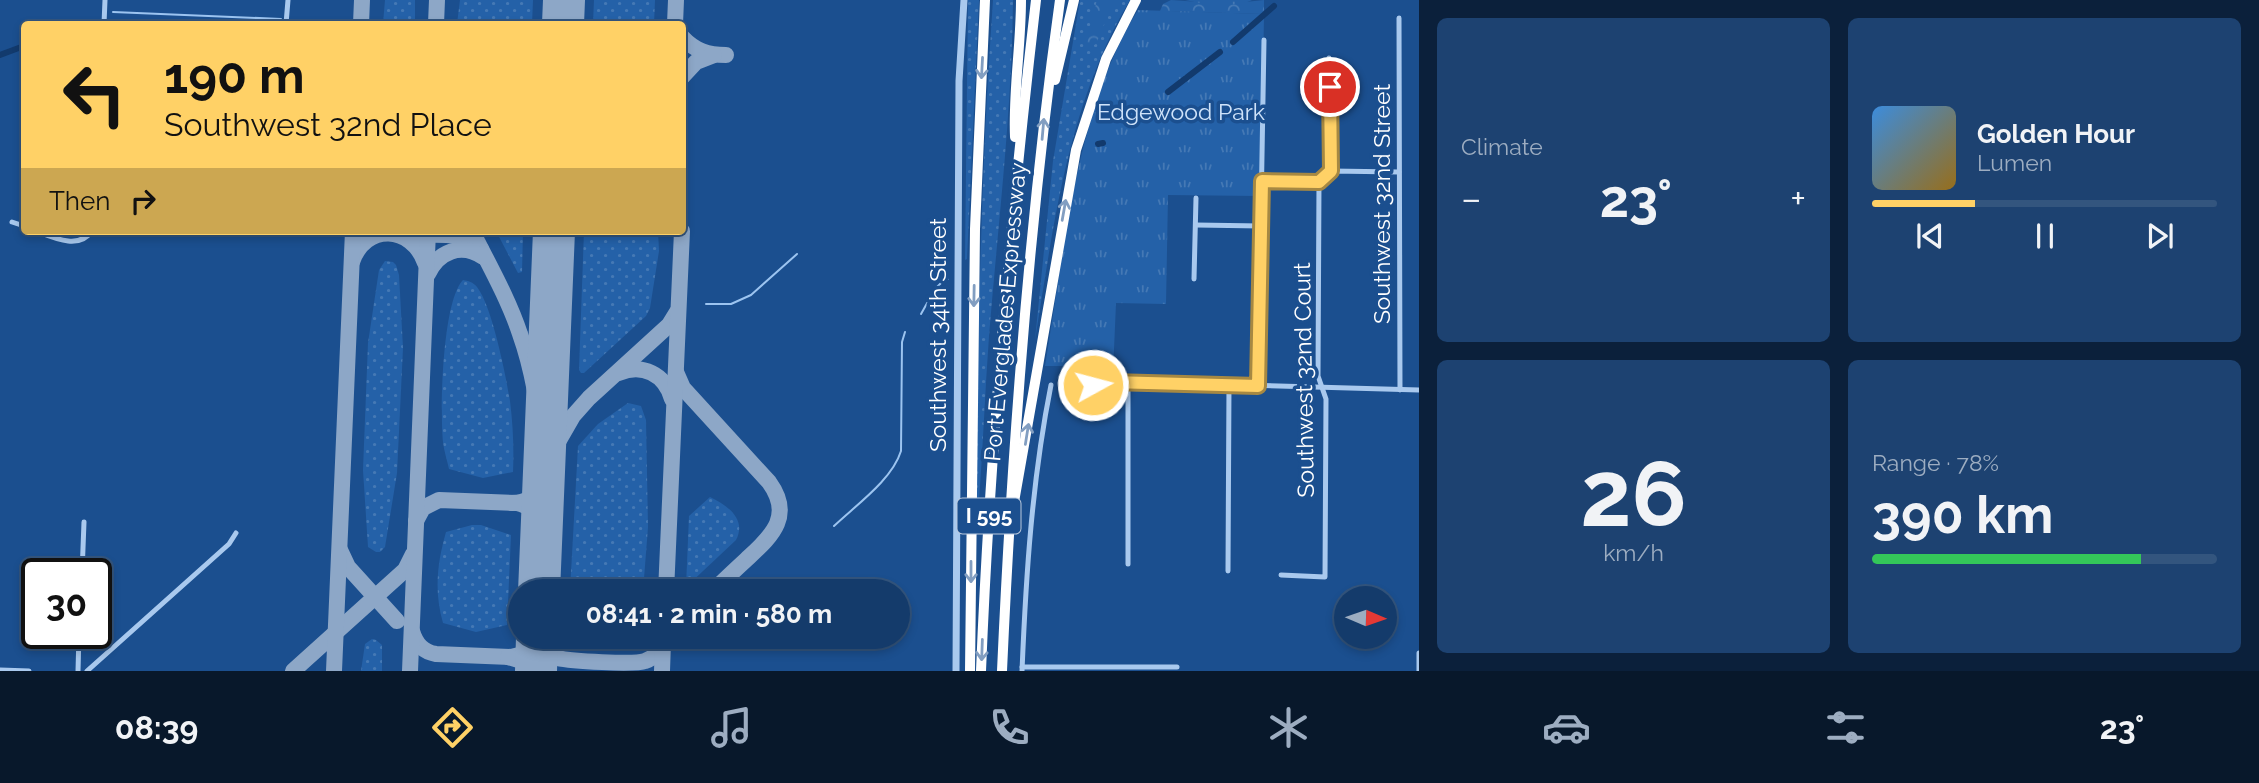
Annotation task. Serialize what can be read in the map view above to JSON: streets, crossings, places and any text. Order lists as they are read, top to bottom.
{
  "streets": {
    "highway": ["Port Everglades Expressway", "I 595"],
    "street": ["Southwest 32nd Street", "Southwest 34th Street", "Southwest 32nd Court"]
  },
  "parks": ["Edgewood Park"],
  "north": "right",
  "page": {
    "tile": [
      "Climate",
      ["26", "km/h"],
      ["Range · 78%", "390 km"]
    ],
    "turn": ["190 m", "Southwest 32nd Place"],
    "song": ["Golden Hour", "Lumen"],
    "then": "Then",
    "heat": ["−", "23°", "+"],
    "limit": "30",
    "trip": "08:41 · 2 min · 580 m",
    "tabs": ["08:39", "23°"]
  }
}
